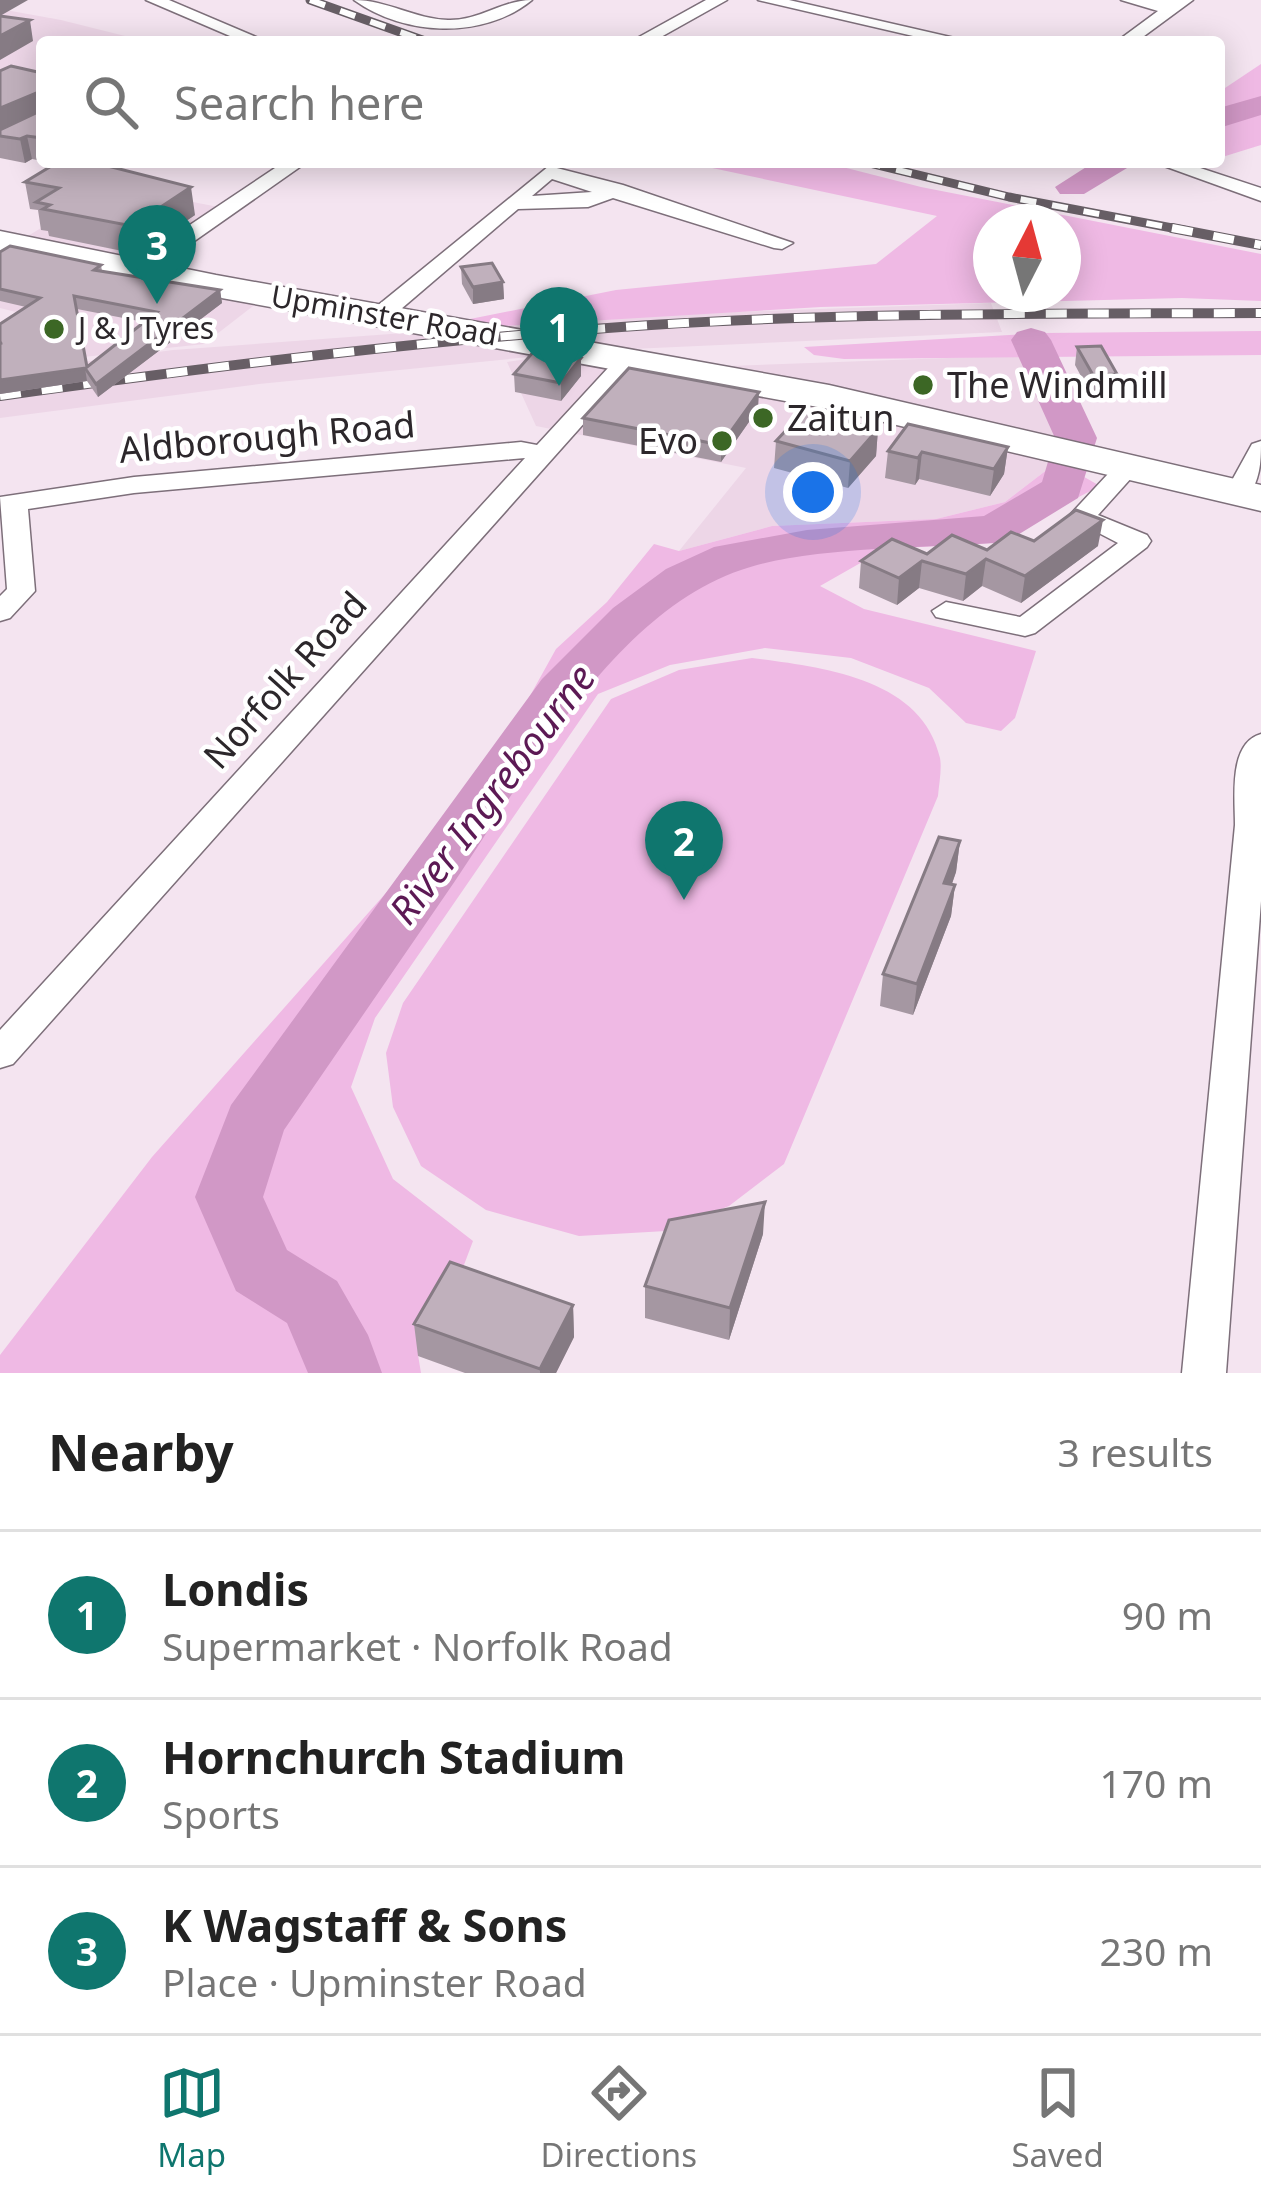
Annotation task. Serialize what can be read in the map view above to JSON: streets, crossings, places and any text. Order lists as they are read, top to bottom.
{
  "streets": {
    "main road": ["Upminster Road"],
    "street": ["Aldborough Road", "Norfolk Road"]
  },
  "crossings": [
    ["Upminster Road", "Norfolk Road"],
    ["Aldborough Road", "Norfolk Road"]
  ],
  "water": ["River Ingrebourne"],
  "places": [
    "J & J Tyres",
    "The Windmill",
    "Zaitun",
    "Evo"
  ],
  "north": "top",
  "page": {
    "search": "Search here",
    "pins": ["3", "1", "2"],
    "heading": ["Nearby", "3 results"],
    "list": [
      {
        "mark": "1",
        "name": "Londis",
        "note": "Supermarket · Norfolk Road",
        "value": "90 m"
      },
      {
        "mark": "2",
        "name": "Hornchurch Stadium",
        "note": "Sports",
        "value": "170 m"
      },
      {
        "mark": "3",
        "name": "K Wagstaff & Sons",
        "note": "Place · Upminster Road",
        "value": "230 m"
      }
    ],
    "nav": ["Map", "Directions", "Saved"]
  }
}
